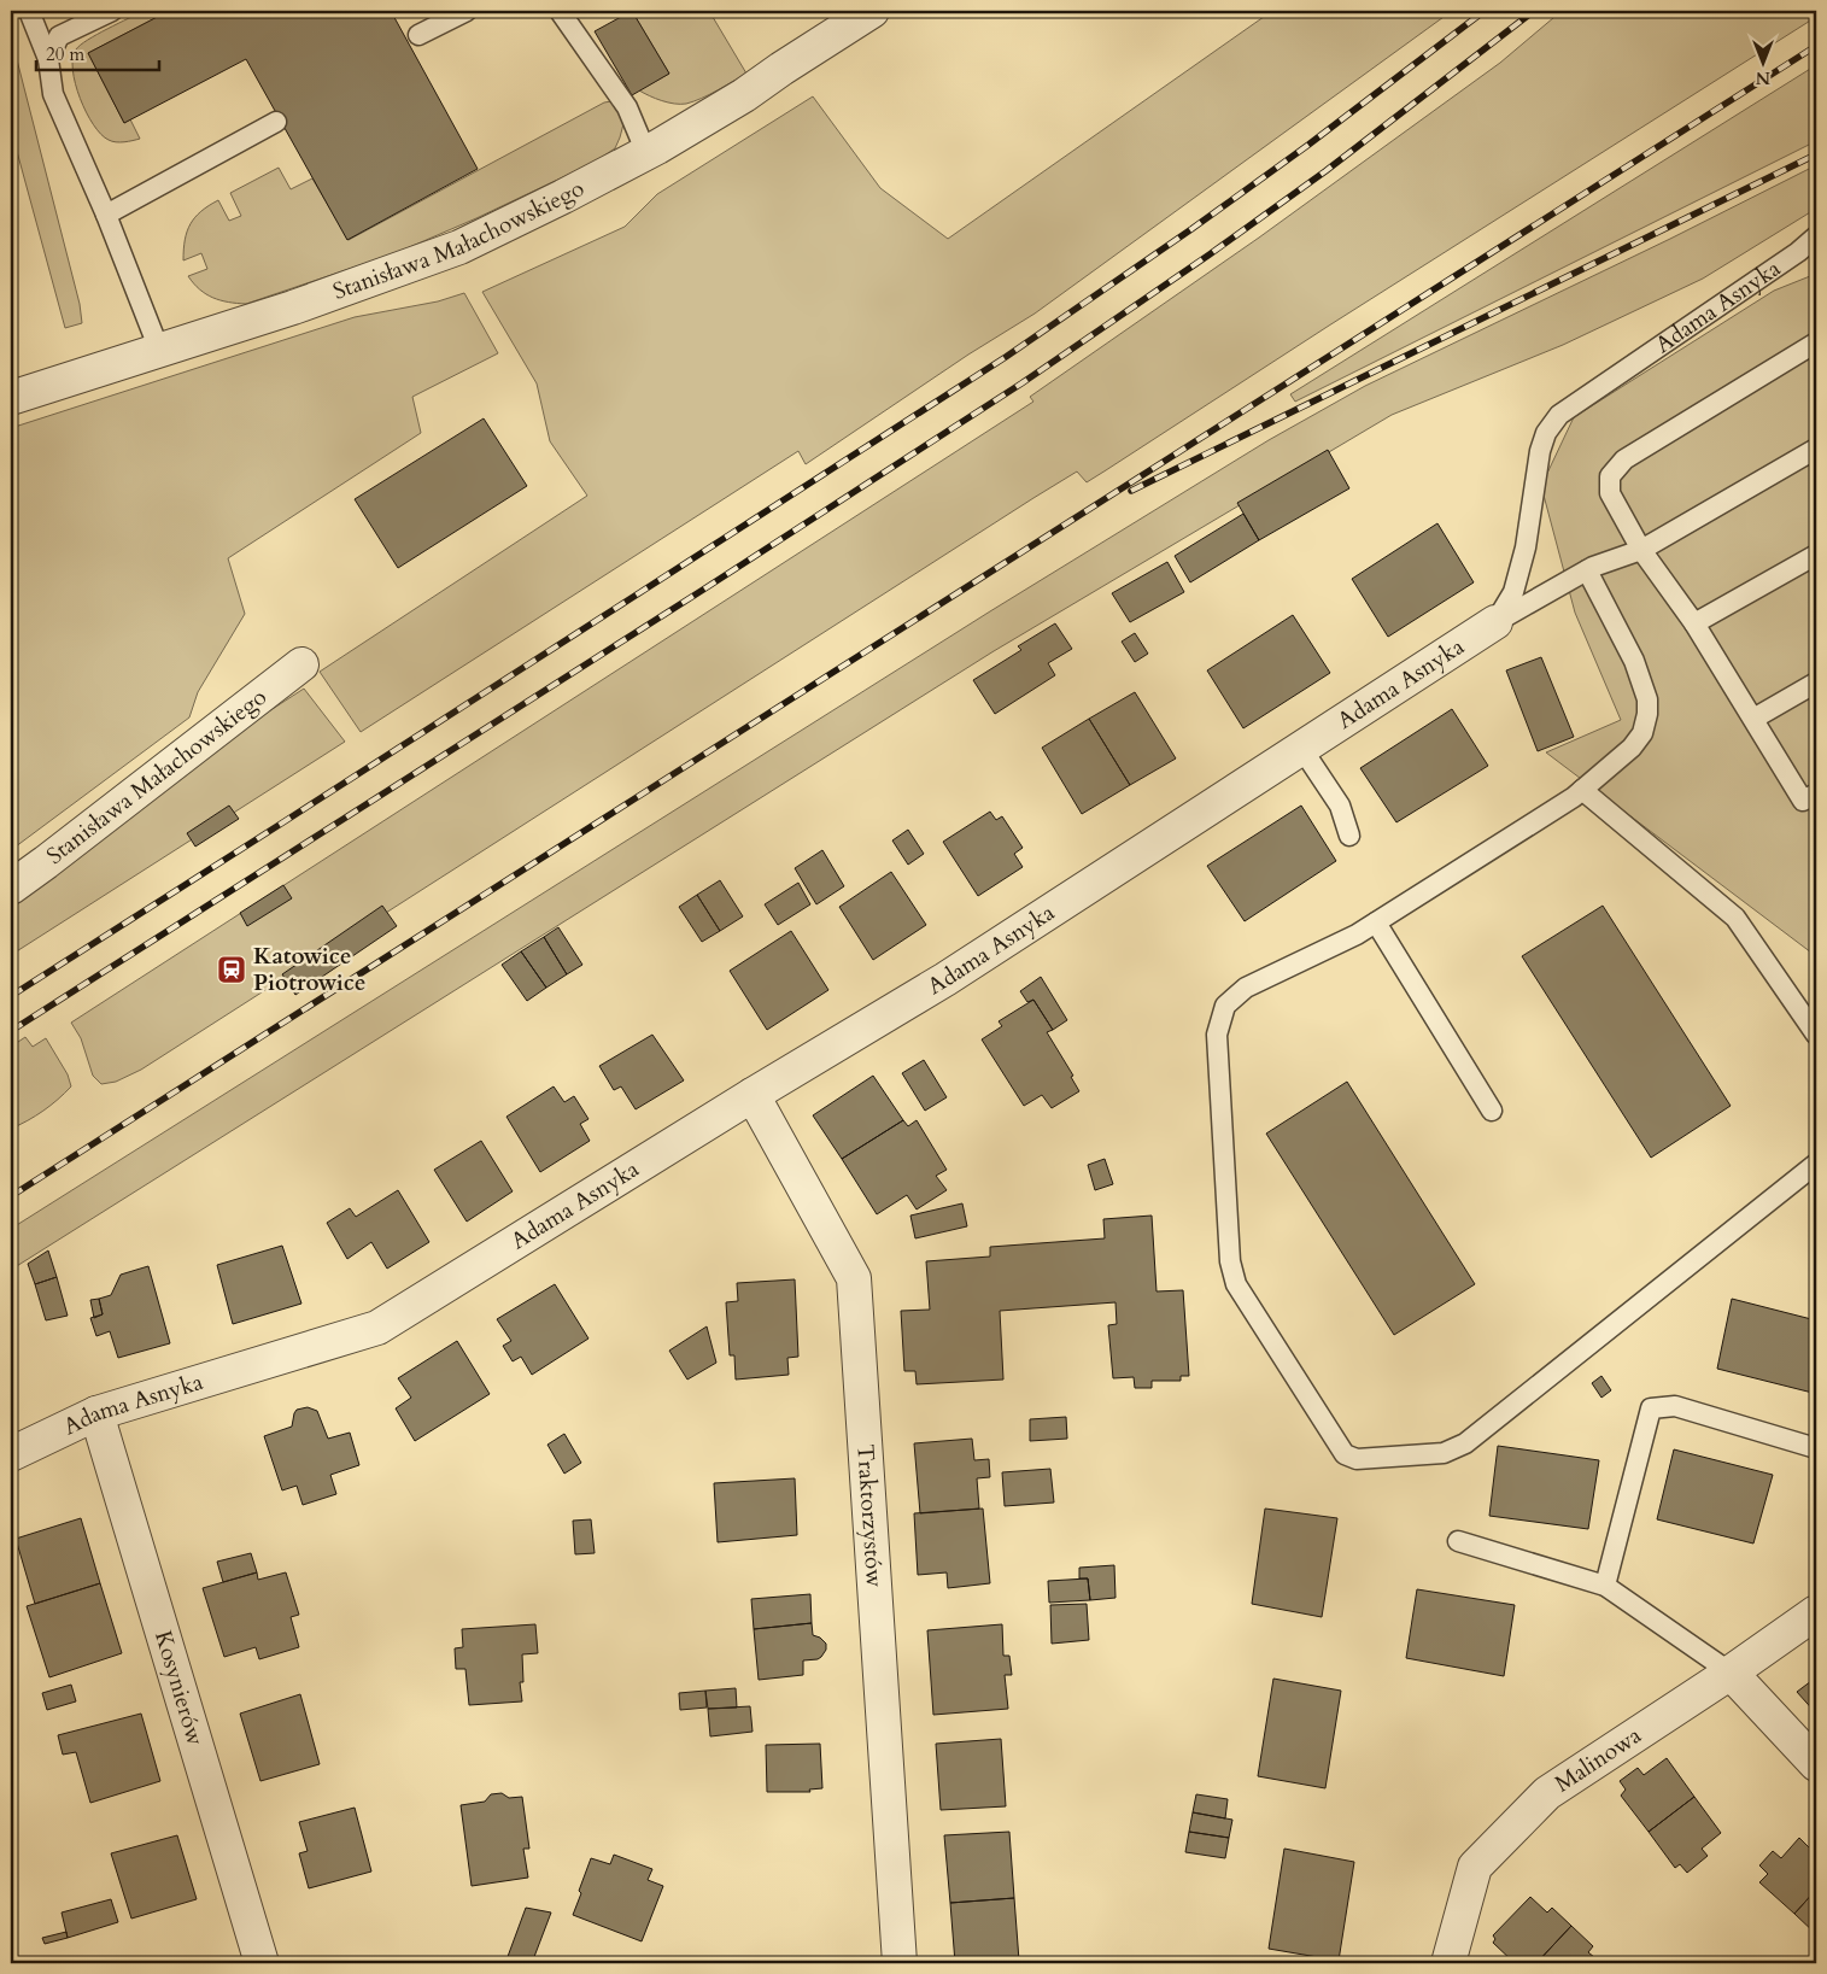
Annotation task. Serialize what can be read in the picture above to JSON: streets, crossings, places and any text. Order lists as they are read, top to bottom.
{
  "streets": {
    "street": [
      "Stanisława Małachowskiego",
      "Adama Asnyka",
      "Traktorzystów",
      "Kosynierów",
      "Malinowa"
    ]
  },
  "crossings": [
    ["Adama Asnyka", "Traktorzystów"],
    ["Adama Asnyka", "Kosynierów"]
  ],
  "places": {
    "station": ["Katowice Piotrowice"]
  },
  "scale_bar": "20 m",
  "north": "bottom"
}
